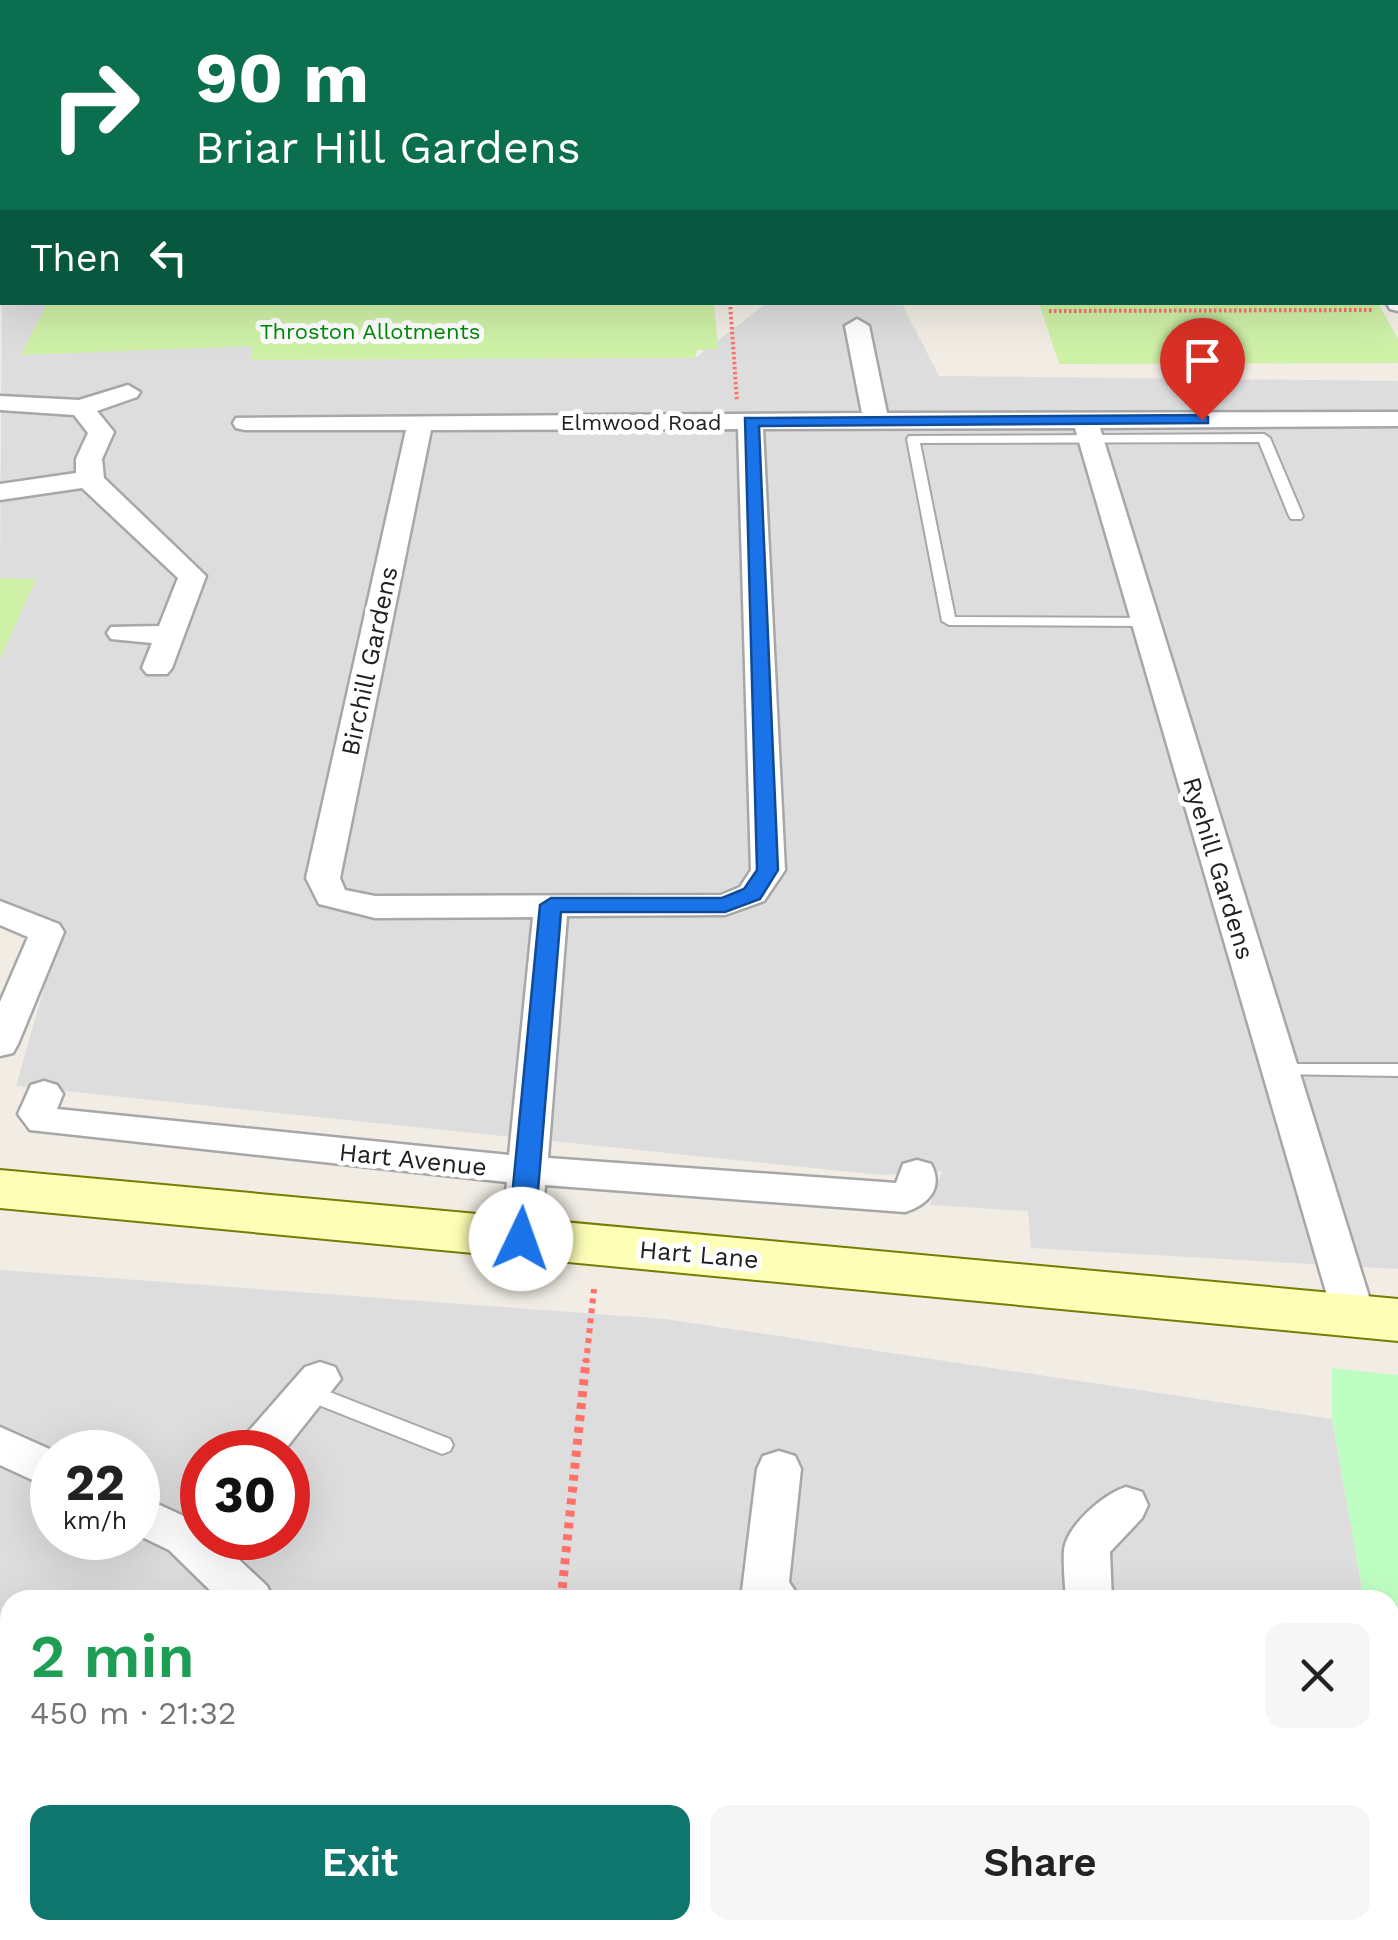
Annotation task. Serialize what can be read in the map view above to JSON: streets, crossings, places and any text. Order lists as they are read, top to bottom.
{
  "streets": {
    "street": [
      "Elmwood Road",
      "Birchill Gardens",
      "Ryehill Gardens",
      "Hart Avenue",
      "Hart Lane"
    ]
  },
  "crossings": [
    ["Elmwood Road", "Birchill Gardens"],
    ["Elmwood Road", "Ryehill Gardens"],
    ["Ryehill Gardens", "Hart Lane"]
  ],
  "parks": ["Throston Allotments"],
  "page": {
    "turn": ["90 m", "Briar Hill Gardens"],
    "then": "Then",
    "speed": "22 km/h",
    "limit": "30",
    "heading": ["2 min", "450 m · 21:32"],
    "buttons": ["Exit", "Share"]
  }
}
